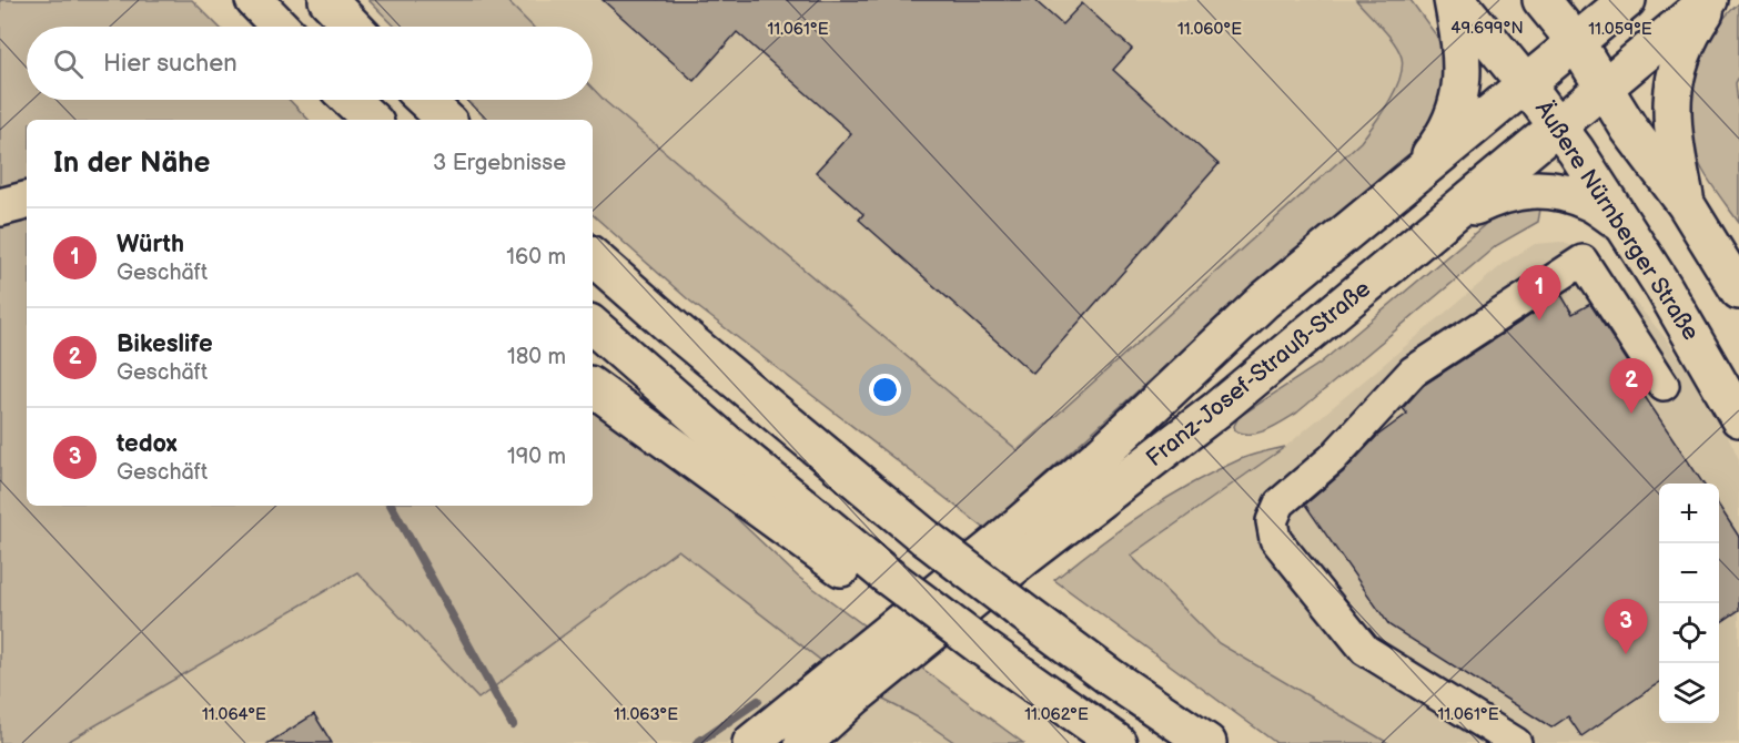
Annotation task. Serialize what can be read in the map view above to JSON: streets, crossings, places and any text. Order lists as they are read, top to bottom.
{
  "streets": {
    "main road": ["Äußere Nürnberger Straße", "Franz-Josef-Strauß-Straße"]
  },
  "crossings": [
    ["Äußere Nürnberger Straße", "Franz-Josef-Strauß-Straße"]
  ],
  "page": {
    "search": "Hier suchen",
    "heading": ["In der Nähe", "3 Ergebnisse"],
    "list": [
      {
        "mark": "1",
        "name": "Würth",
        "note": "Geschäft",
        "value": "160 m"
      },
      {
        "mark": "2",
        "name": "Bikeslife",
        "note": "Geschäft",
        "value": "180 m"
      },
      {
        "mark": "3",
        "name": "tedox",
        "note": "Geschäft",
        "value": "190 m"
      }
    ],
    "pins": ["1", "2", "3"],
    "map_buttons": ["+", "−"]
  },
  "coordinates": [
    "49.699°N",
    "11.061°E",
    "11.060°E",
    "11.059°E",
    "11.064°E",
    "11.063°E",
    "11.062°E"
  ]
}
